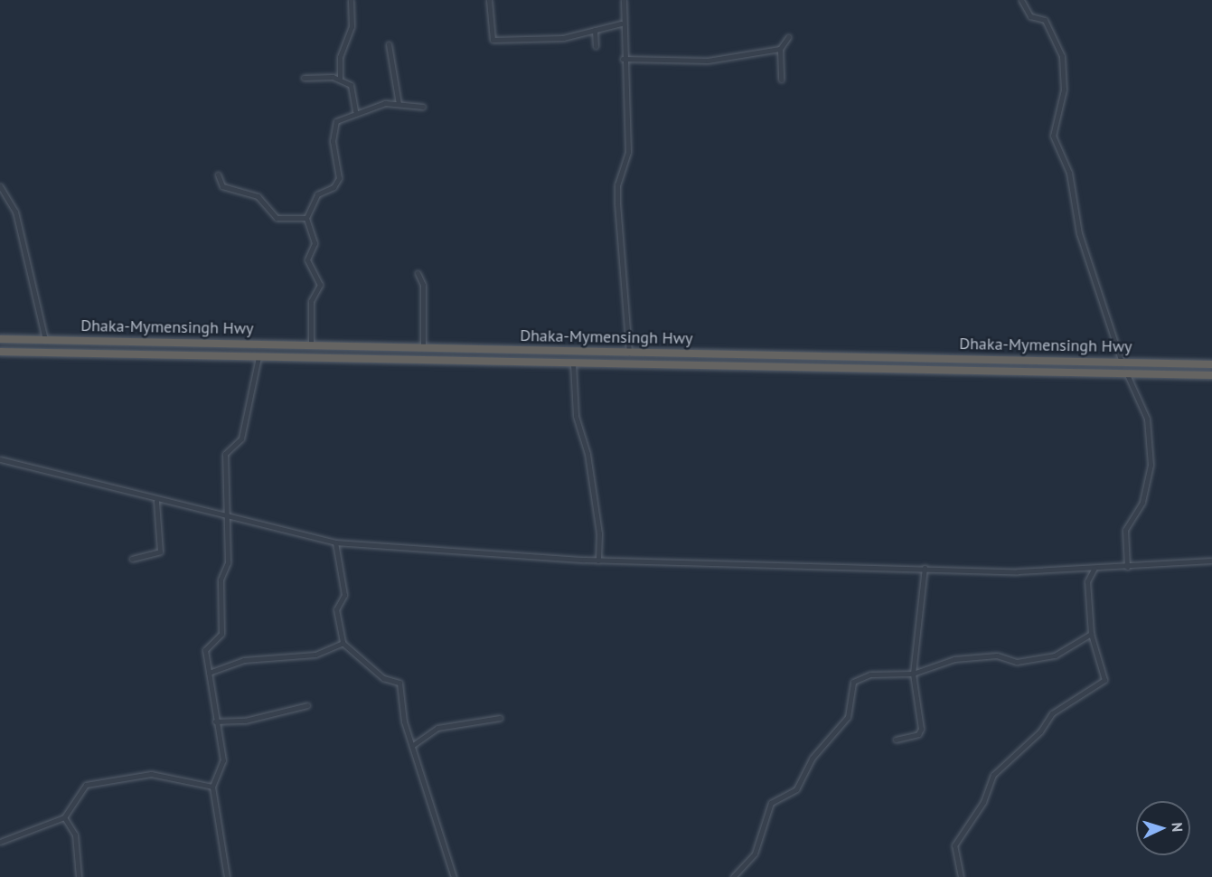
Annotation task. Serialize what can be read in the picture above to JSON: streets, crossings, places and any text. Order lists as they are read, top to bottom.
{
  "streets": {
    "highway": ["Dhaka-Mymensingh Hwy"]
  },
  "north": "right"
}
